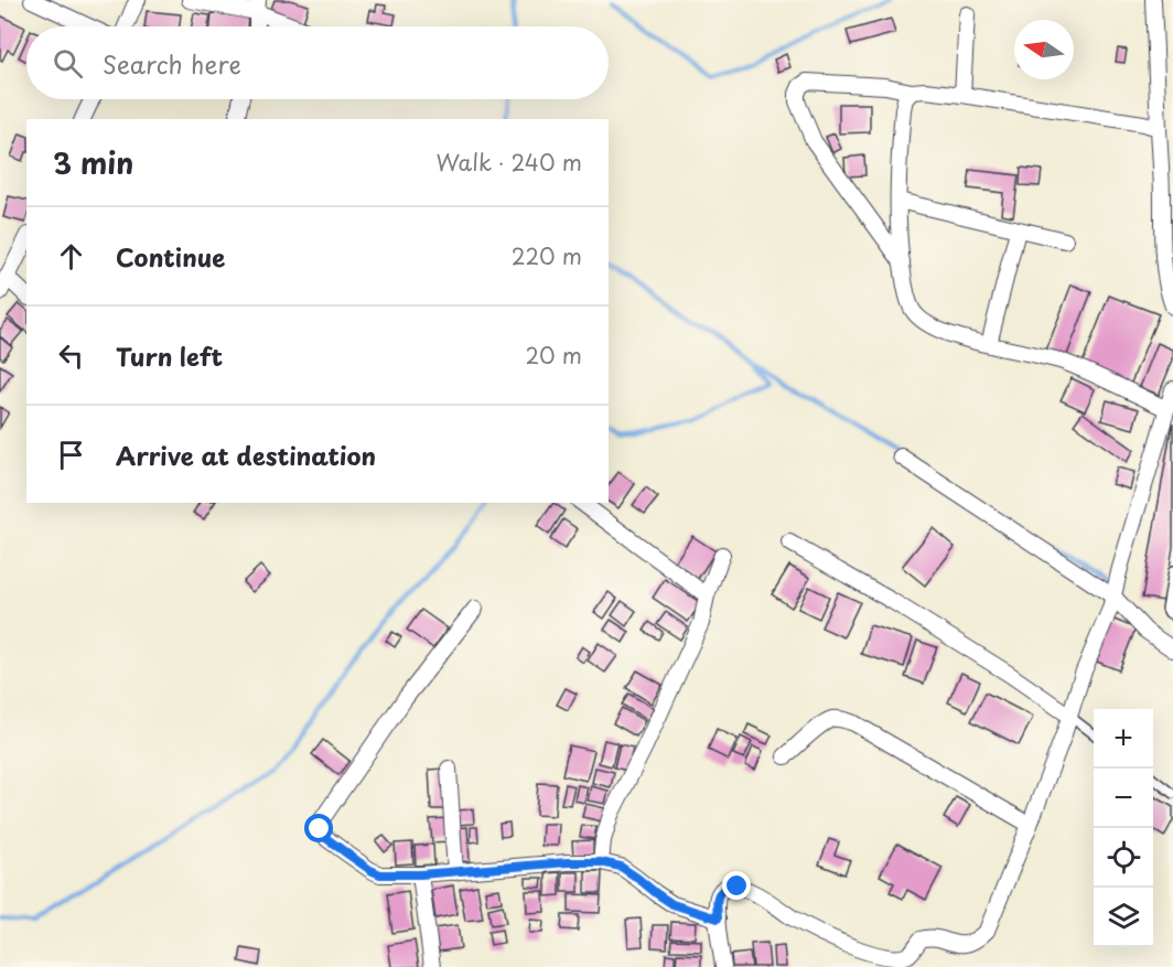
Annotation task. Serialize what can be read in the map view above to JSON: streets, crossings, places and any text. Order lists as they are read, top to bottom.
{
  "north": "left",
  "page": {
    "search": "Search here",
    "heading": ["3 min", "Walk · 240 m"],
    "list": [
      ["Continue", "220 m"],
      ["Turn left", "20 m"],
      "Arrive at destination"
    ],
    "map_buttons": ["+", "−"]
  }
}
